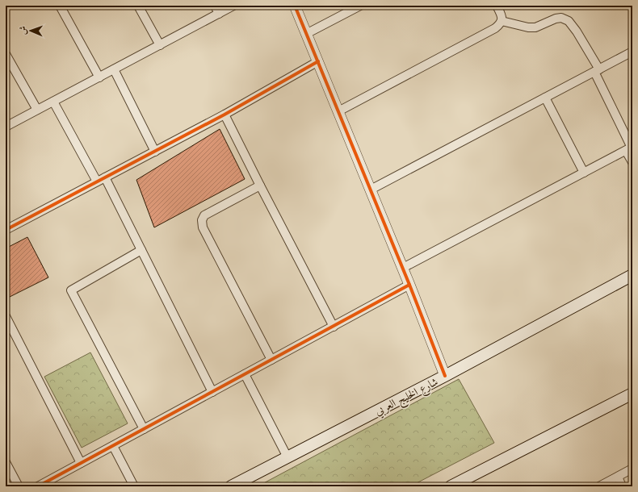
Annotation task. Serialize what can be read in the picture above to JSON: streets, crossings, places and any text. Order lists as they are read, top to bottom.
{
  "streets": {
    "main road": ["شارع الخليج العربي"]
  },
  "north": "left"
}
